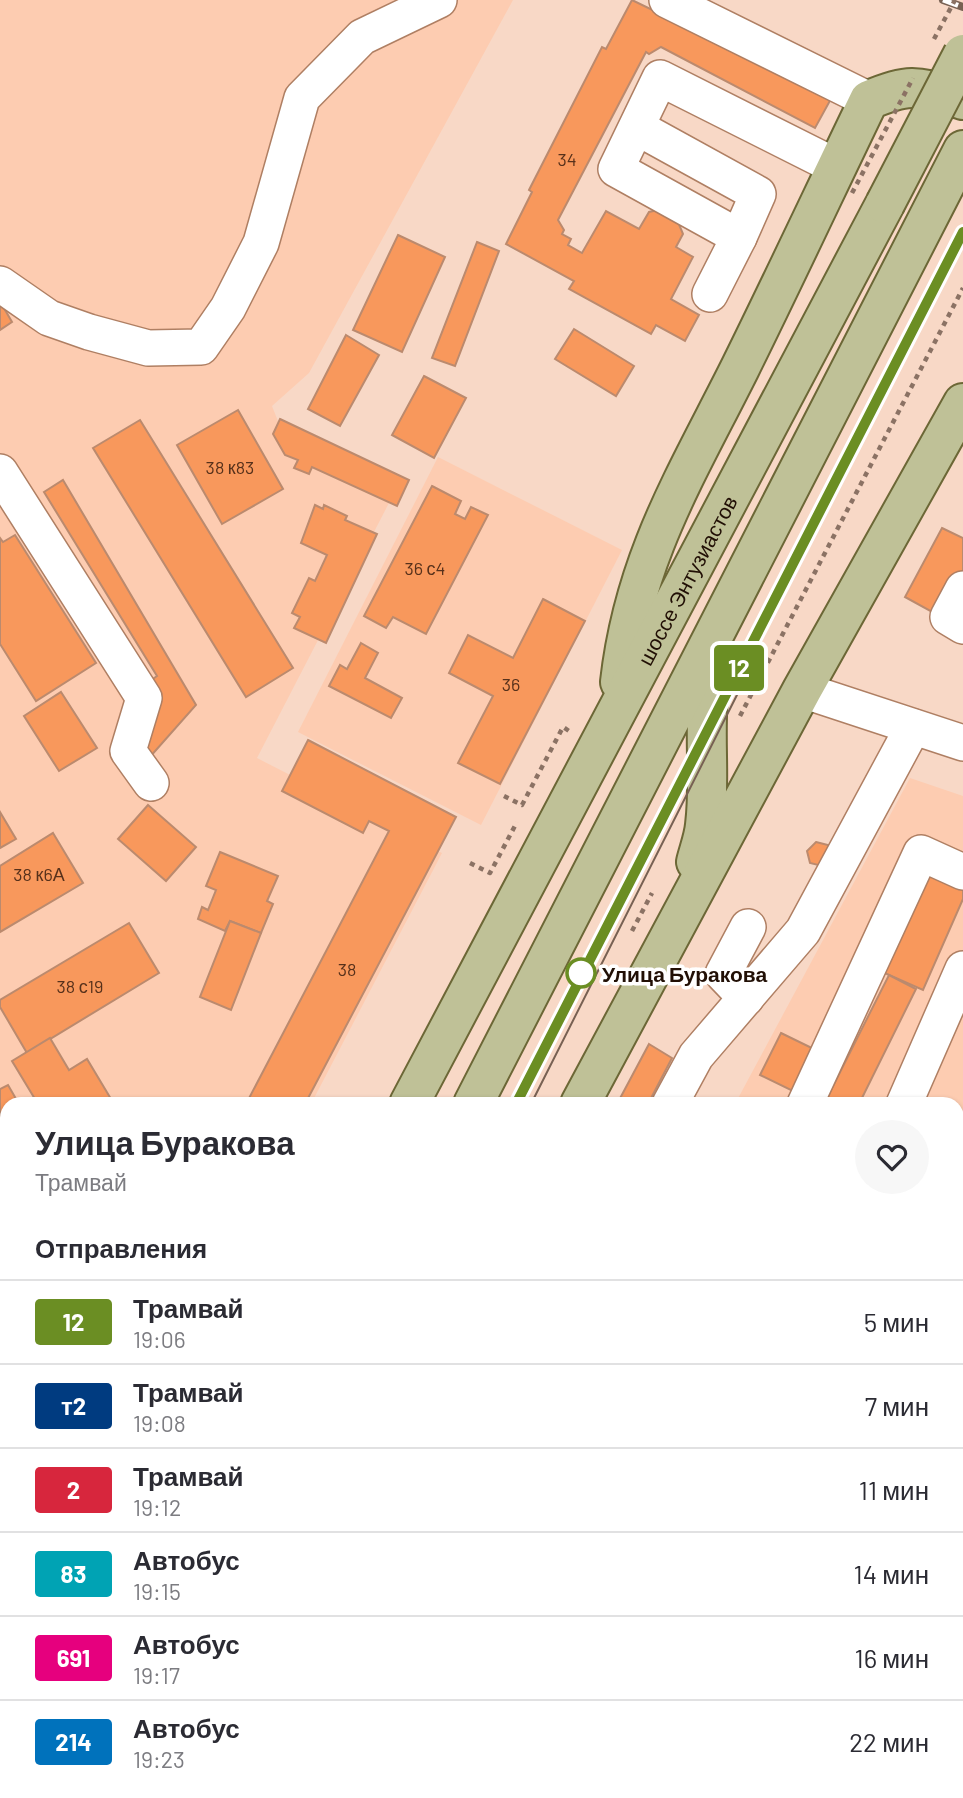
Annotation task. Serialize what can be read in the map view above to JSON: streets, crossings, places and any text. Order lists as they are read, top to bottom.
{
  "streets": {
    "main road": ["шоссе Энтузиастов"]
  },
  "places": ["Улица Буракова"],
  "lines": ["tram line 12"],
  "house_numbers": [
    "34",
    "38 к83",
    "36 с4",
    "36",
    "38 к6А",
    "38",
    "38 с19"
  ],
  "page": {
    "on_map": "12",
    "heading": [
      ["Улица Буракова", "Трамвай"],
      "Отправления"
    ],
    "list": [
      {
        "mark": "12",
        "name": "Трамвай",
        "note": "19:06",
        "value": "5 мин"
      },
      {
        "mark": "т2",
        "name": "Трамвай",
        "note": "19:08",
        "value": "7 мин"
      },
      {
        "mark": "2",
        "name": "Трамвай",
        "note": "19:12",
        "value": "11 мин"
      },
      {
        "mark": "83",
        "name": "Автобус",
        "note": "19:15",
        "value": "14 мин"
      },
      {
        "mark": "691",
        "name": "Автобус",
        "note": "19:17",
        "value": "16 мин"
      },
      {
        "mark": "214",
        "name": "Автобус",
        "note": "19:23",
        "value": "22 мин"
      }
    ]
  }
}
